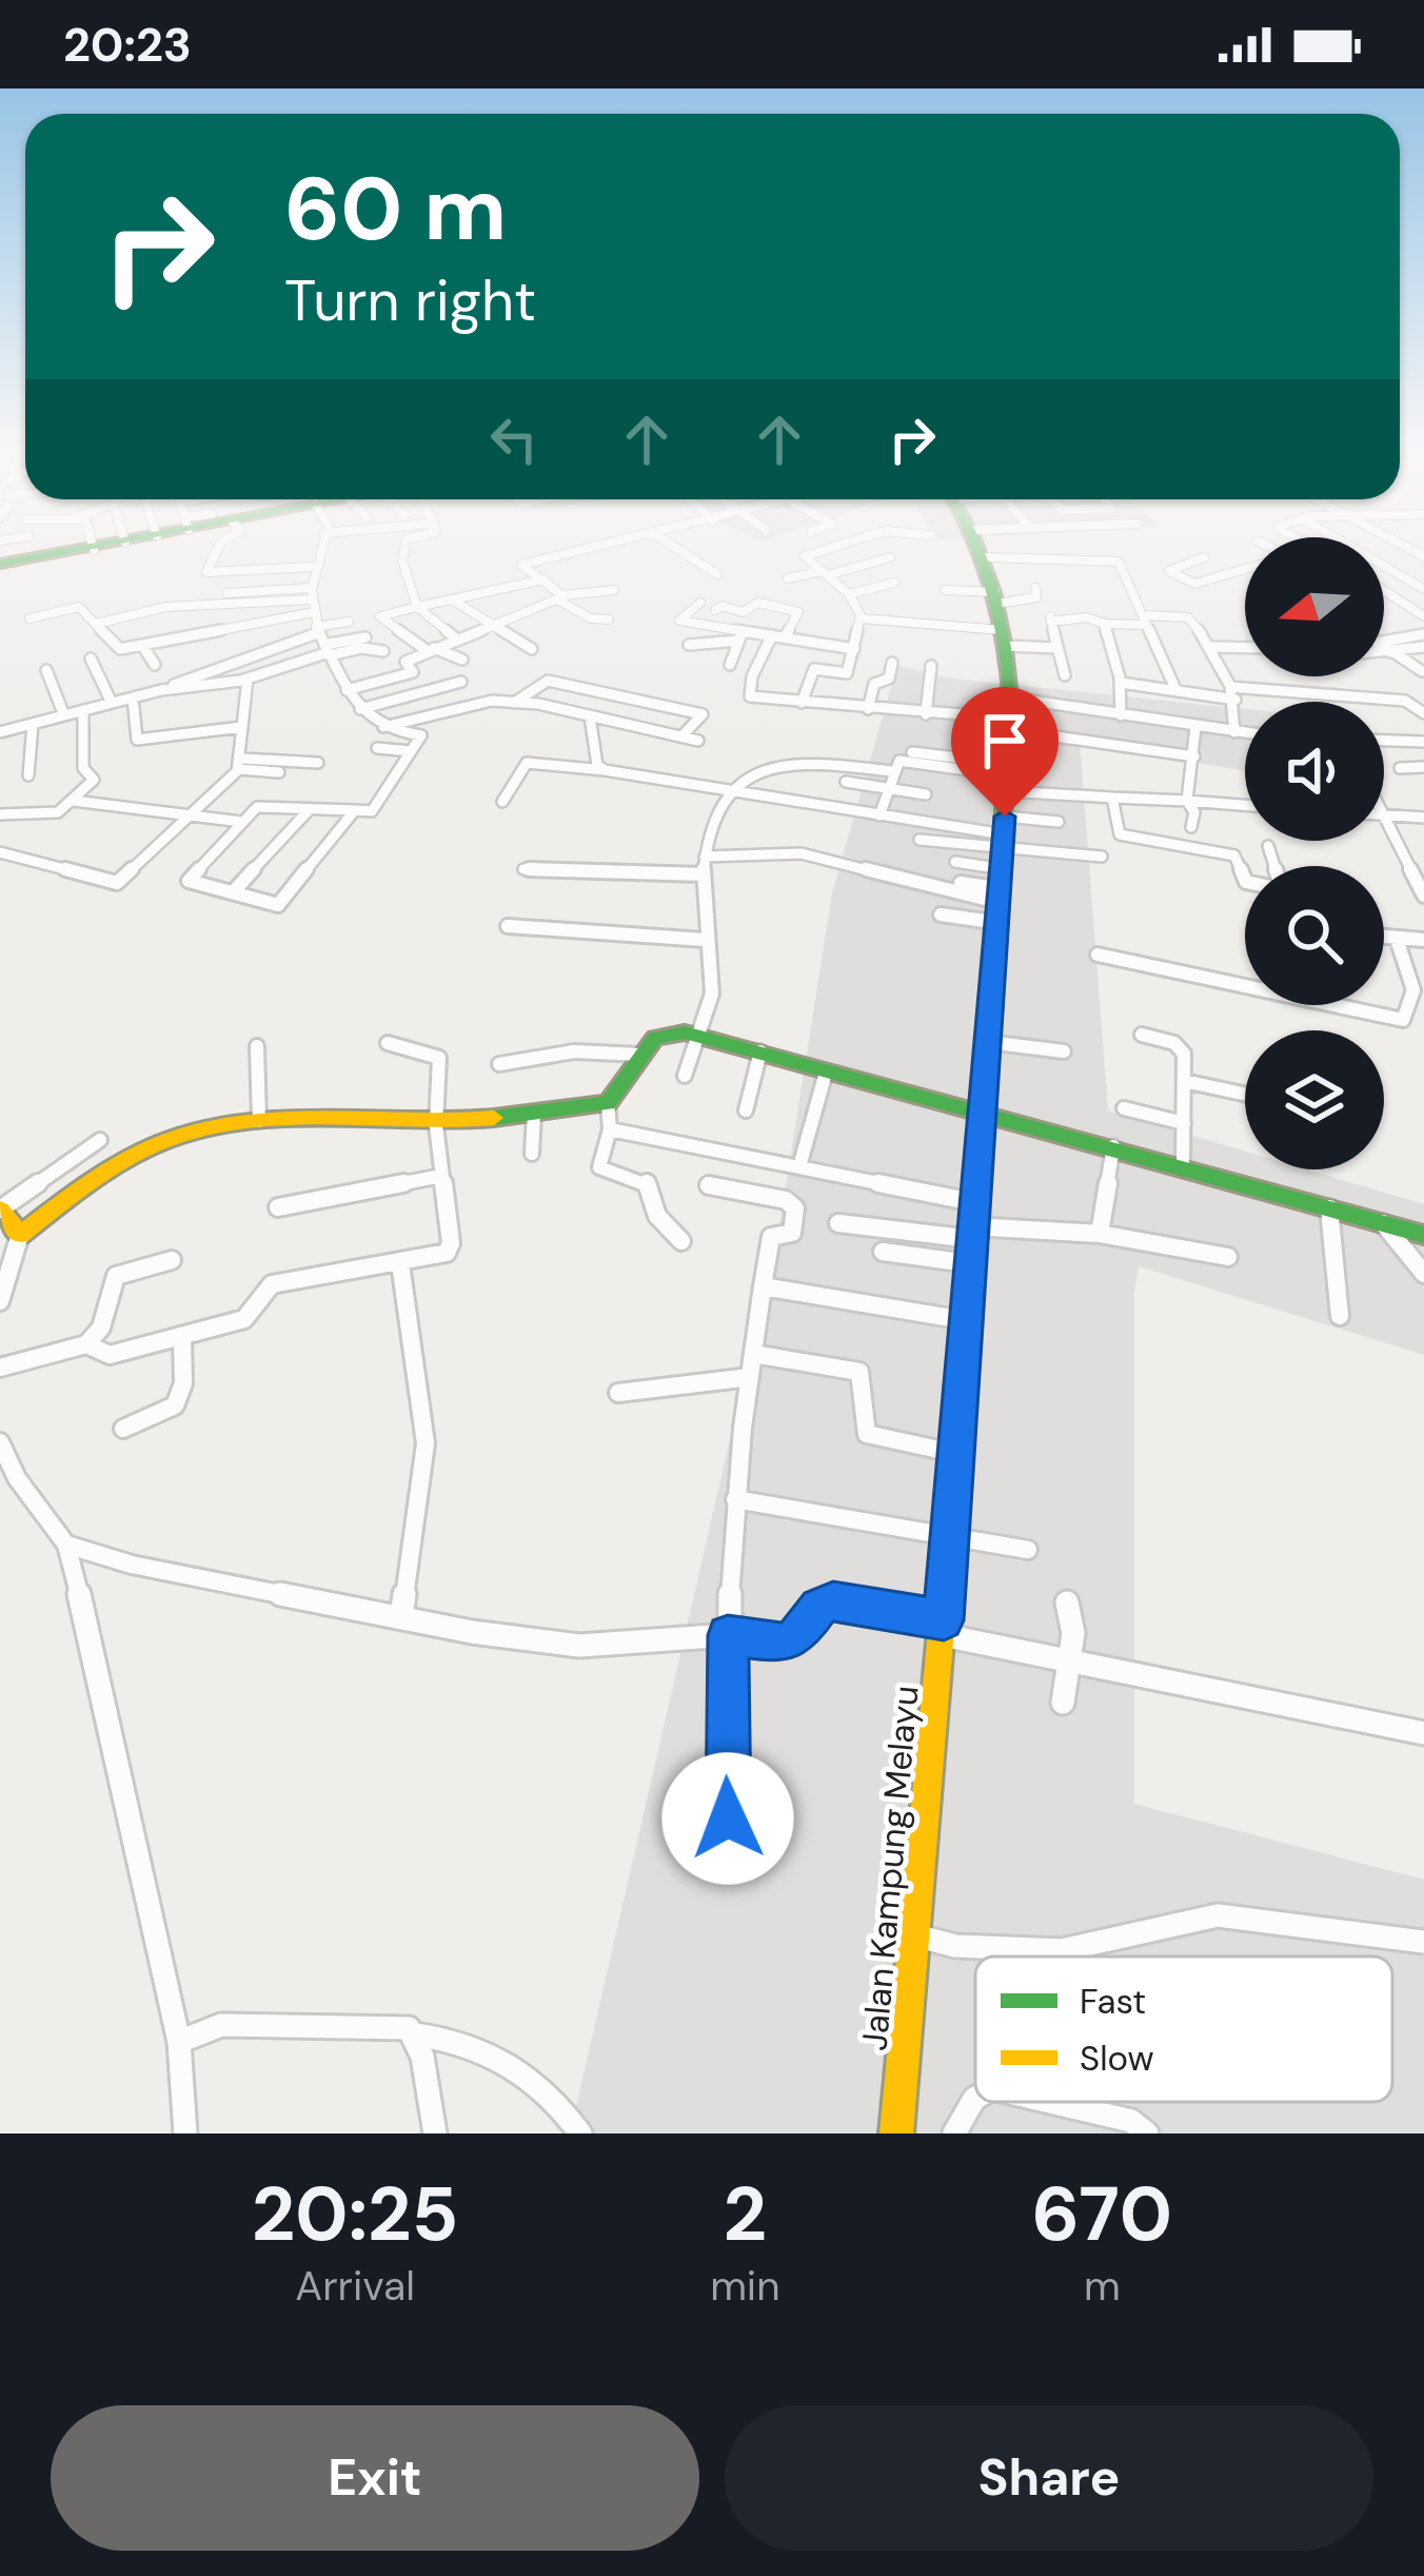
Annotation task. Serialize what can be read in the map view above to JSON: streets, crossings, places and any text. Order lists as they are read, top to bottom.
{
  "streets": {
    "street": ["Jalan Kampung Melayu"]
  },
  "legend": ["Fast", "Slow"],
  "north": "left",
  "page": {
    "status": "20:23",
    "turn": ["60 m", "Turn right"],
    "eta": [
      "20:25",
      "Arrival",
      "2",
      "min",
      "670",
      "m"
    ],
    "buttons": ["Exit", "Share"]
  }
}
